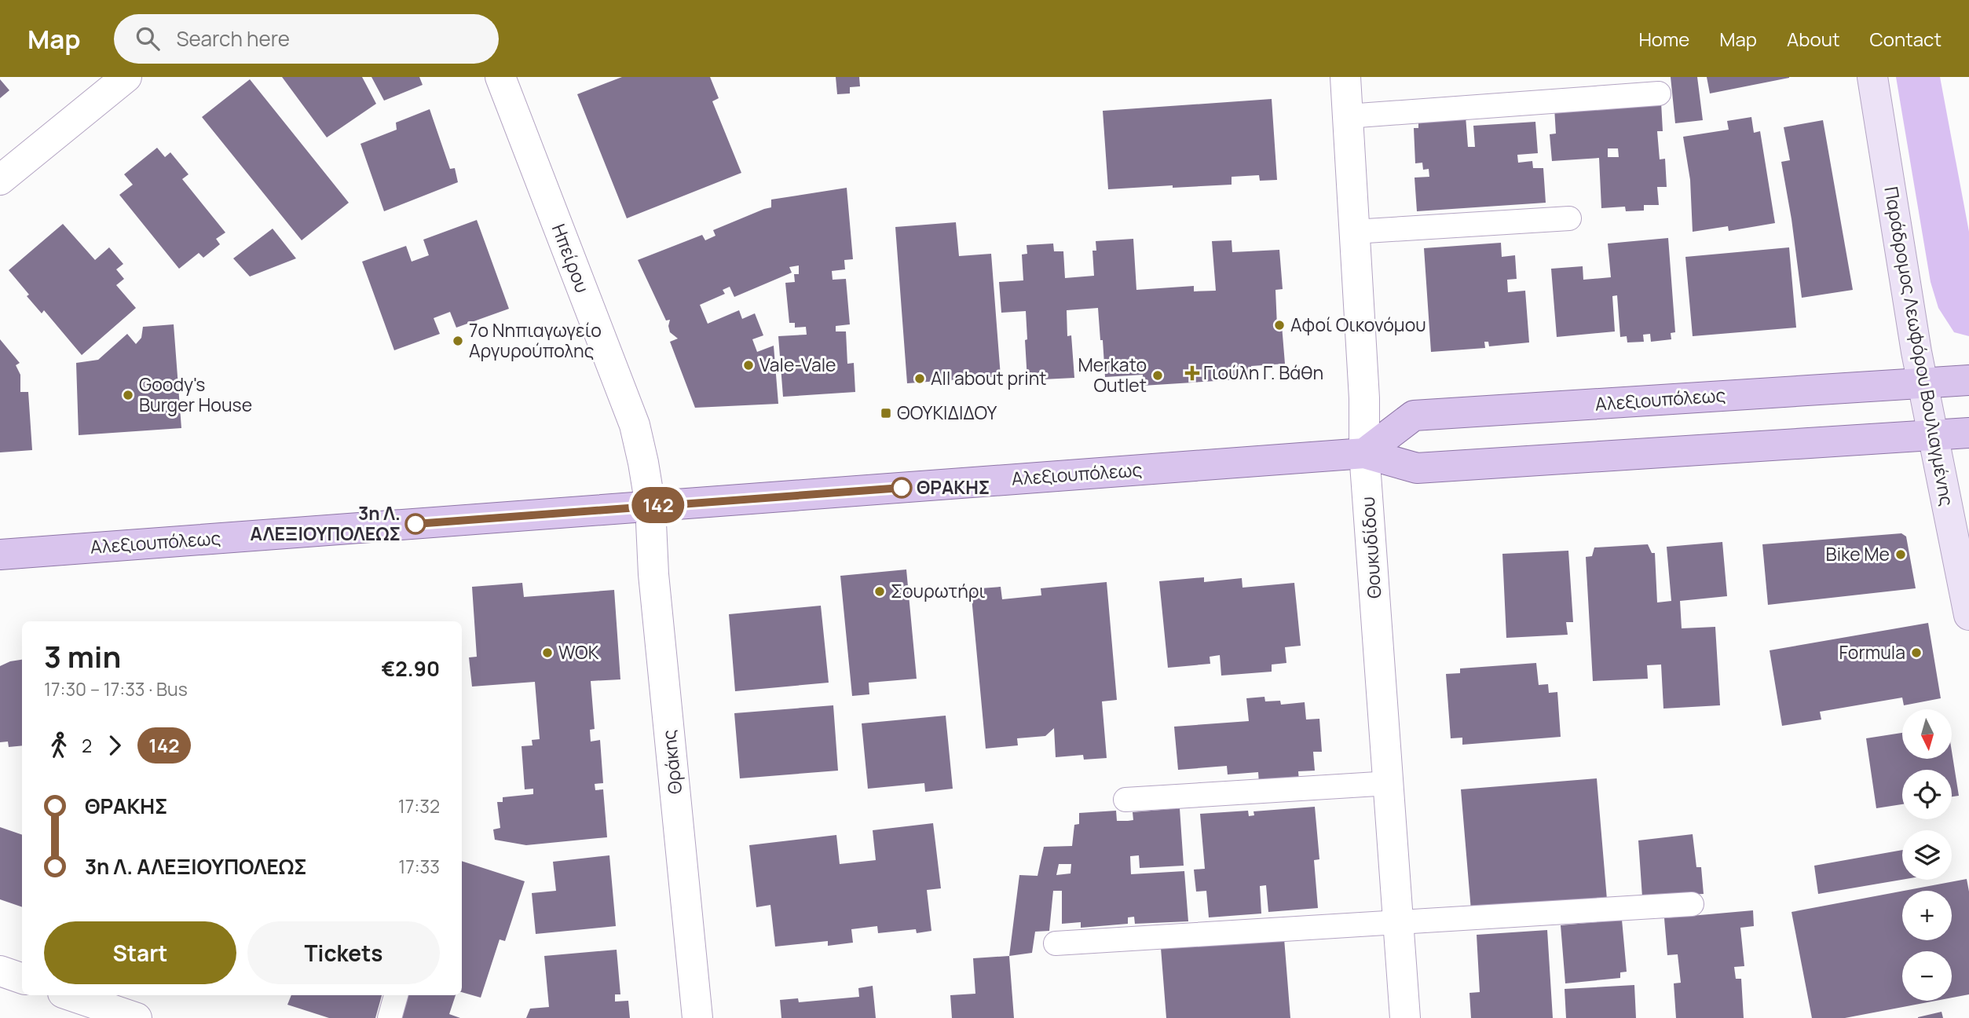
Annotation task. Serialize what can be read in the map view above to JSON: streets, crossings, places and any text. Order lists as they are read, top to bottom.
{
  "streets": {
    "main road": ["Παράδρομος Λεωφόρου Βουλιαγμένης", "Αλεξιουπόλεως"],
    "street": ["Ηπείρου", "Θουκυδίδου", "Θράκης"]
  },
  "crossings": [
    ["Ηπείρου", "Αλεξιουπόλεως"],
    ["Ηπείρου", "Θράκης"],
    ["Παράδρομος Λεωφόρου Βουλιαγμένης", "Αλεξιουπόλεως"],
    ["Αλεξιουπόλεως", "Θουκυδίδου"],
    ["Αλεξιουπόλεως", "Θράκης"]
  ],
  "places": {
    "other": [
      "Αφοί Οικονόμου",
      "7ο Νηπιαγωγείο Αργυρούπολης",
      "Vale-Vale",
      "Merkato Outlet",
      "All about print",
      "Goody's Burger House",
      "ΘΡΑΚΗΣ",
      "3η Λ. ΑΛΕΞΙΟΥΠΟΛΕΩΣ",
      "Bike Me",
      "Σουρωτήρι",
      "WOK",
      "Formula"
    ],
    "health": ["Γιούλη Γ. Βάθη"],
    "transit": ["ΘΟΥΚΙΔΙΔΟΥ"]
  },
  "lines": ["bus line 142"],
  "north": "bottom",
  "page": {
    "header": "Map",
    "search": "Search here",
    "nav": [
      "Home",
      "Map",
      "About",
      "Contact"
    ],
    "on_map": "142",
    "heading": ["3 min", "17:30 – 17:33 · Bus", "€2.90"],
    "map_buttons": ["+", "−"],
    "legs": ["2", "142"],
    "list": [
      {
        "name": "ΘΡΑΚΗΣ",
        "value": "17:32"
      },
      {
        "name": "3η Λ. ΑΛΕΞΙΟΥΠΟΛΕΩΣ",
        "value": "17:33"
      }
    ],
    "buttons": ["Start", "Tickets"]
  }
}
